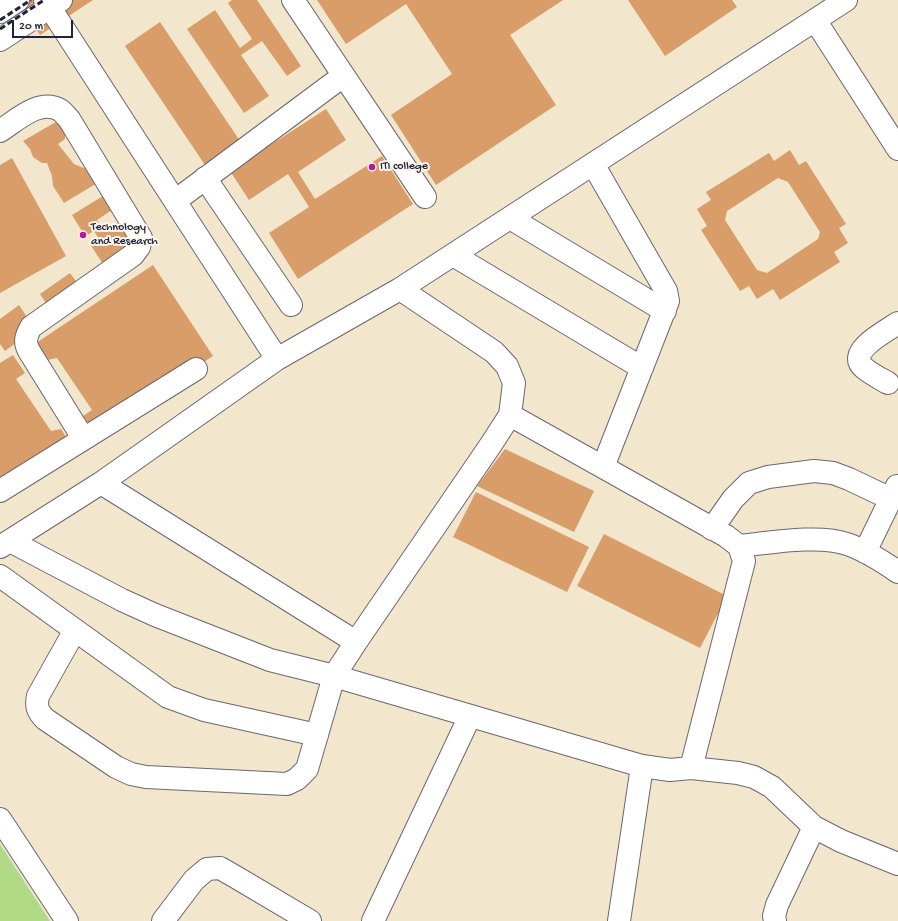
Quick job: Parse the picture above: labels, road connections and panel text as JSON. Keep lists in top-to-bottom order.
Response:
{
  "places": ["ITI college", "Technology and Research"],
  "scale_bar": "20 m"
}
